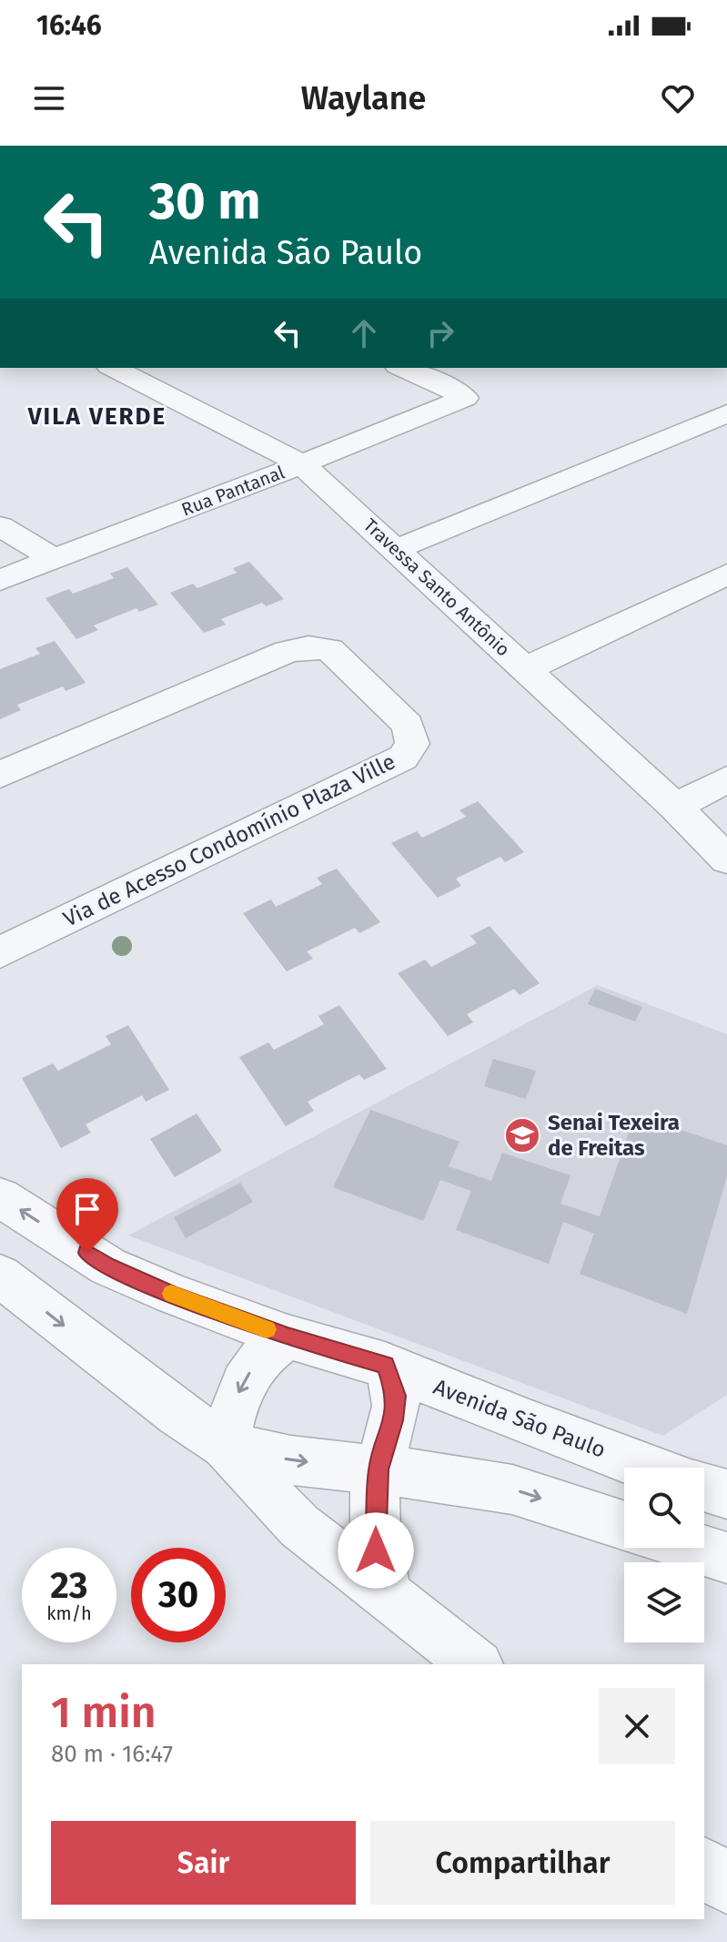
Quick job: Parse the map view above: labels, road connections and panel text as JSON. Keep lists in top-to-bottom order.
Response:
{
  "streets": {
    "street": [
      "Rua Pantanal",
      "Travessa Santo Antônio",
      "Via de Acesso Condomínio Plaza Ville",
      "Avenida São Paulo"
    ]
  },
  "crossings": [
    ["Rua Pantanal", "Travessa Santo Antônio"]
  ],
  "districts": ["VILA VERDE"],
  "places": {
    "school or university": ["Senai Texeira de Freitas"]
  },
  "page": {
    "status": "16:46",
    "header": "Waylane",
    "turn": ["30 m", "Avenida São Paulo"],
    "speed": "23 km/h",
    "limit": "30",
    "heading": ["1 min", "80 m · 16:47"],
    "buttons": ["Sair", "Compartilhar"]
  }
}
